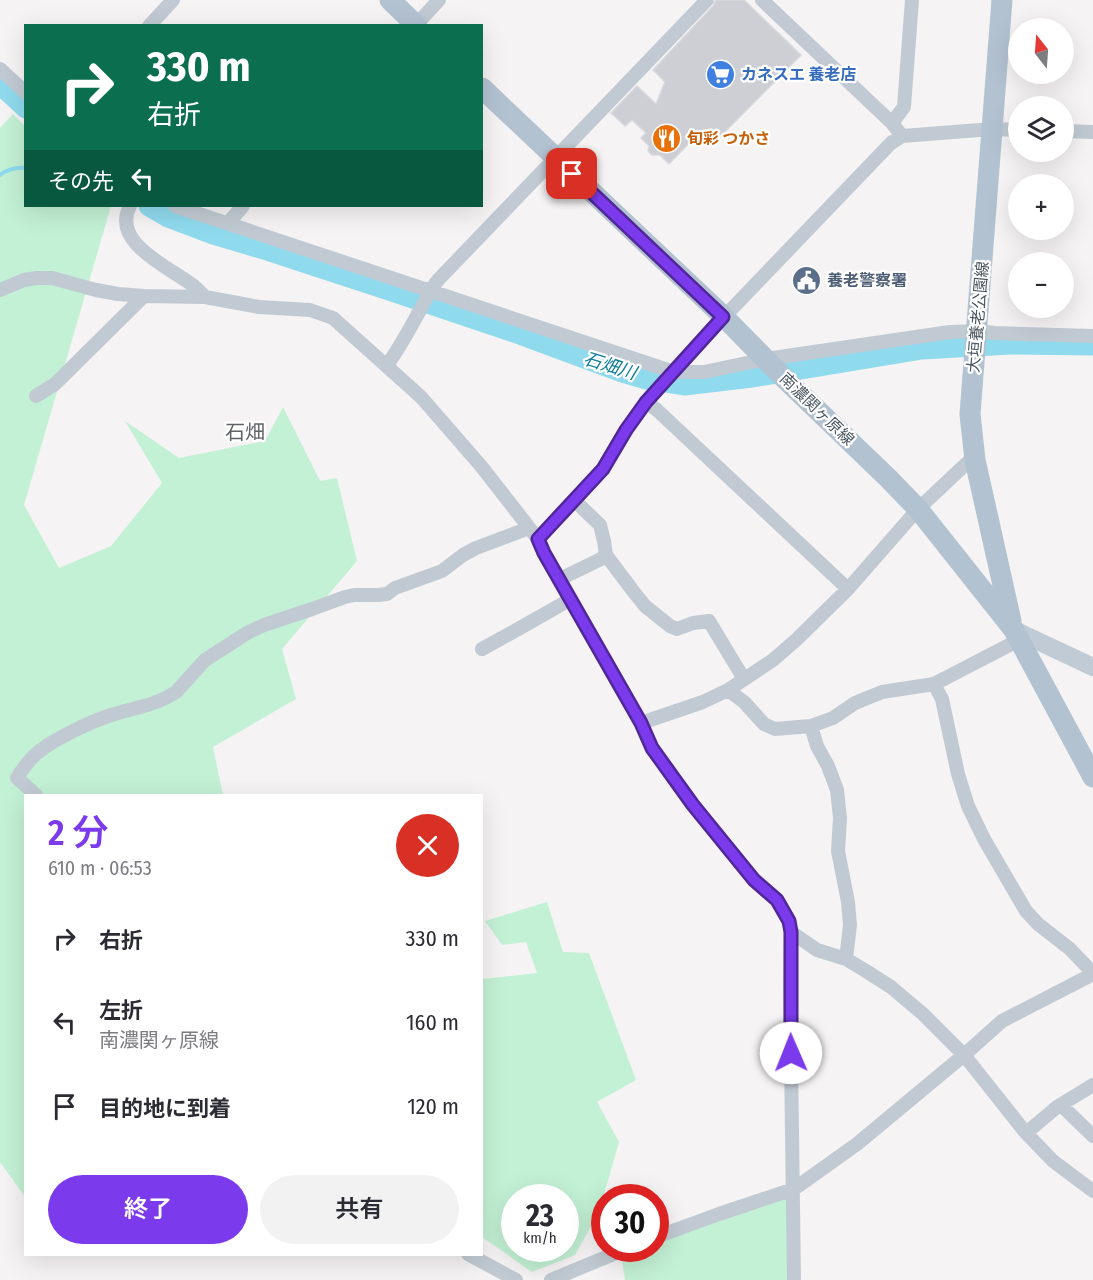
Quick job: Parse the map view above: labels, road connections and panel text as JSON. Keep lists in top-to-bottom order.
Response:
{
  "streets": {
    "main road": ["大垣養老公園線", "南濃関ヶ原線"]
  },
  "crossings": [
    ["大垣養老公園線", "南濃関ヶ原線"]
  ],
  "districts": ["石畑"],
  "water": ["石畑川"],
  "places": {
    "supermarket": ["カネスエ 養老店"],
    "restaurant": ["旬彩 つかさ"],
    "public building": ["養老警察署"]
  },
  "north": "top",
  "page": {
    "map_buttons": ["+", "−"],
    "turn": ["330 m", "右折"],
    "then": "その先",
    "heading": ["2 分", "610 m · 06:53"],
    "list": [
      {
        "name": "右折",
        "value": "330 m"
      },
      {
        "name": "左折",
        "note": "南濃関ヶ原線",
        "value": "160 m"
      },
      {
        "name": "目的地に到着",
        "value": "120 m"
      }
    ],
    "buttons": ["終了", "共有"],
    "speed": "23 km/h",
    "limit": "30"
  }
}
